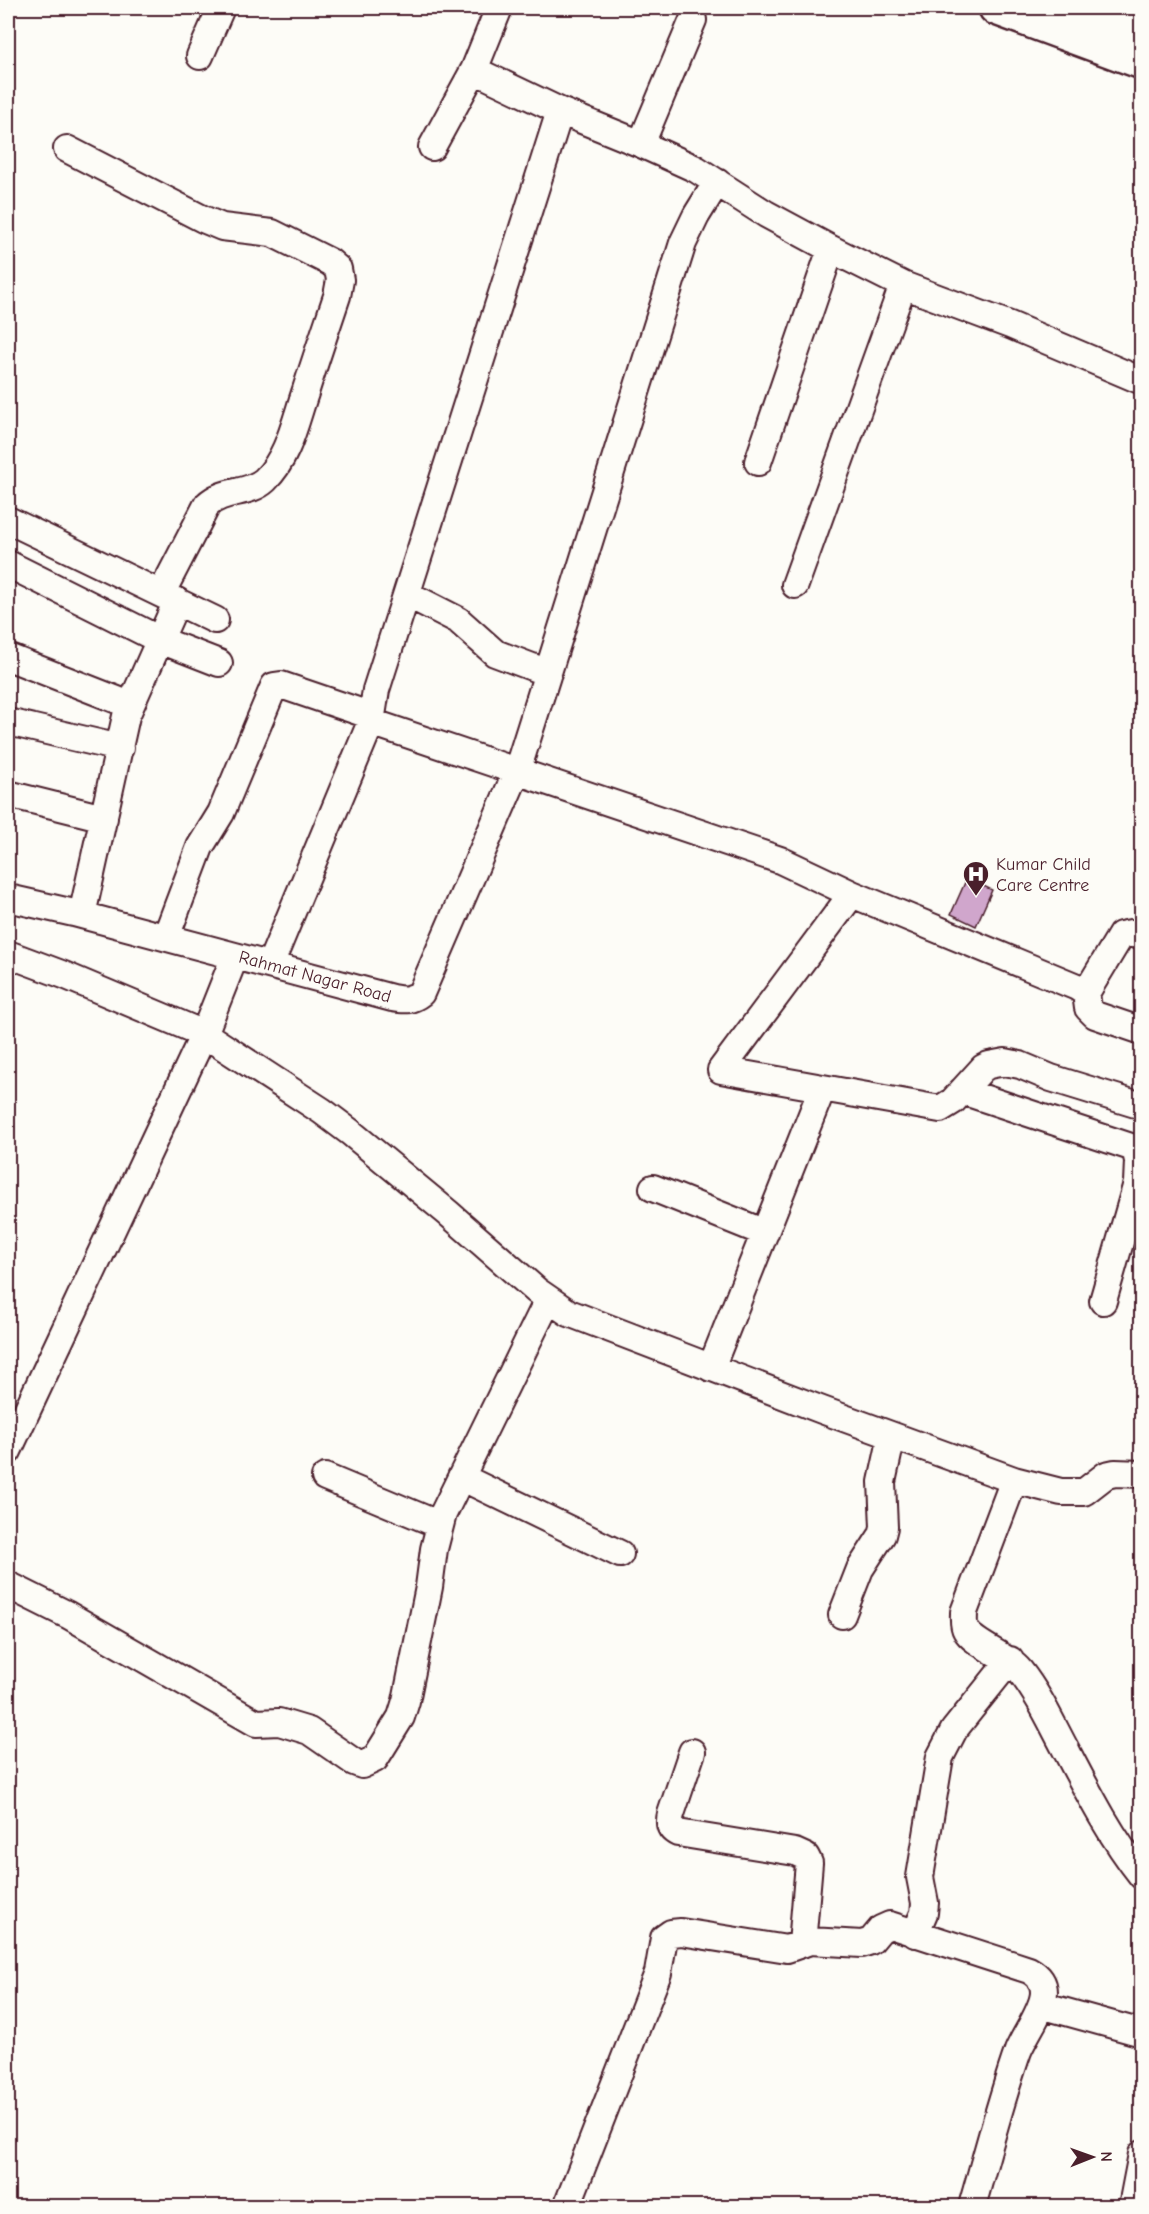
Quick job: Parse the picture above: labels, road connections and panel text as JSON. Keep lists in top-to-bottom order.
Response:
{
  "streets": {
    "street": ["Rahmat Nagar Road"]
  },
  "places": {
    "hospital": ["Kumar Child Care Centre"]
  },
  "north": "right"
}
